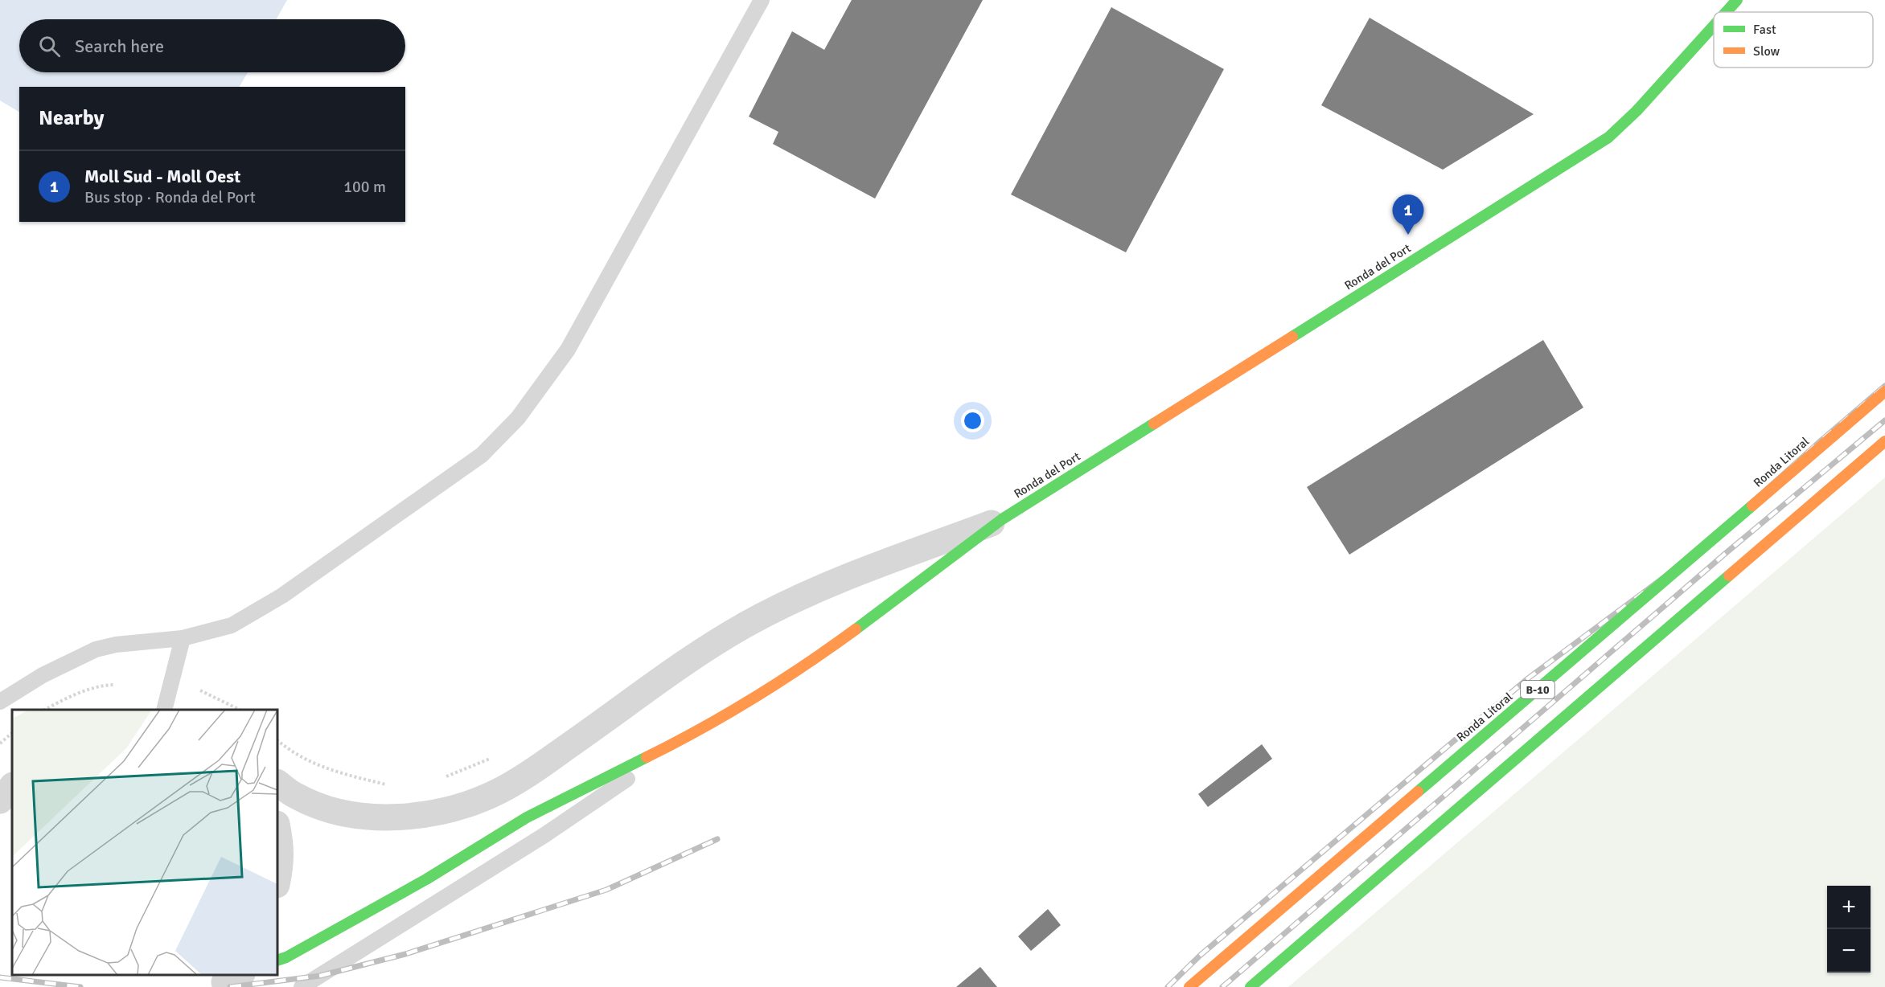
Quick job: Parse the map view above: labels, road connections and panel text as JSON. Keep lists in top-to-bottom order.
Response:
{
  "streets": {
    "main road": ["Ronda del Port", "Ronda Litoral", "B-10"]
  },
  "legend": ["Fast", "Slow"],
  "page": {
    "search": "Search here",
    "heading": "Nearby",
    "list": [
      {
        "mark": "1",
        "name": "Moll Sud - Moll Oest",
        "note": "Bus stop · Ronda del Port",
        "value": "100 m"
      }
    ],
    "pins": "1",
    "map_buttons": ["+", "−"]
  }
}
